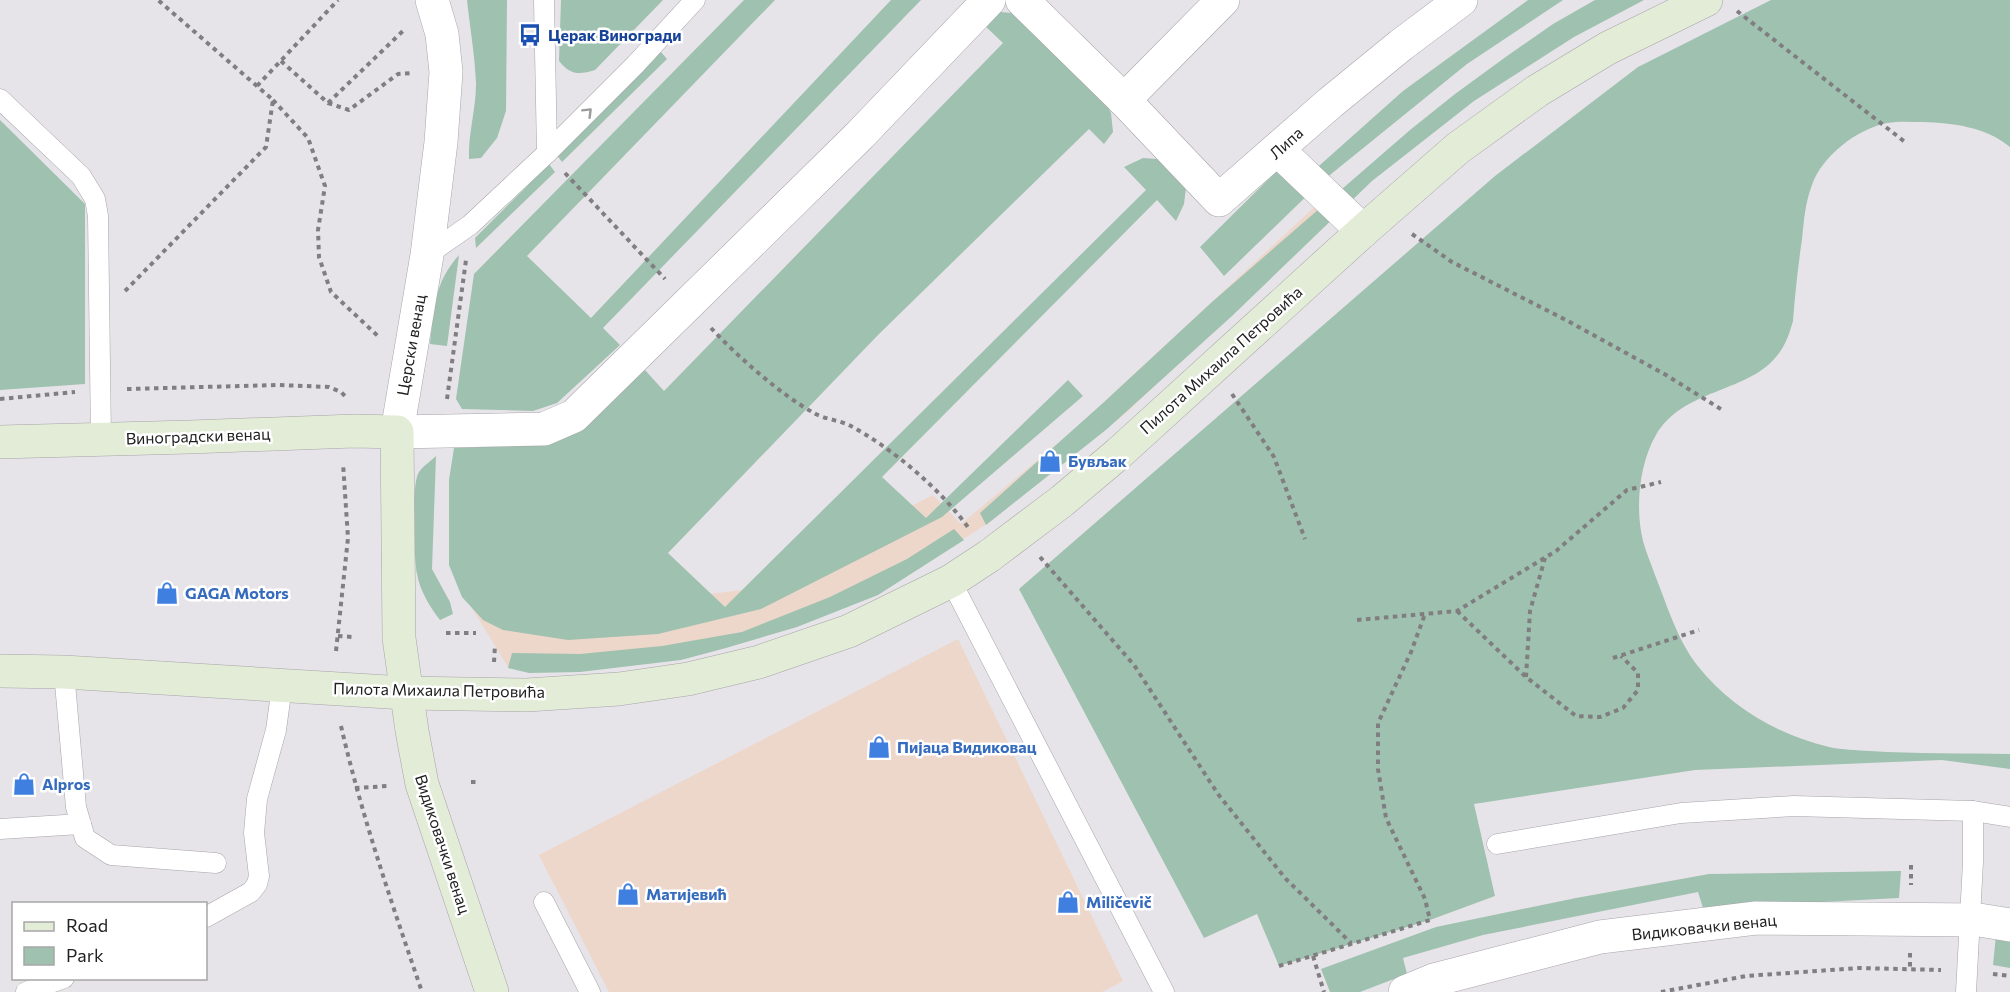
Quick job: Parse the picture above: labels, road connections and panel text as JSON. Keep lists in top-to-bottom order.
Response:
{
  "streets": {
    "main road": [
      "Церски венац",
      "Пилота Михаила Петровића",
      "Виноградски венац",
      "Видиковачки венац"
    ],
    "street": ["Липа"]
  },
  "crossings": [
    ["Церски венац", "Пилота Михаила Петровића"],
    ["Церски венац", "Виноградски венац"],
    ["Церски венац", "Видиковачки венац"],
    ["Пилота Михаила Петровића", "Видиковачки венац"]
  ],
  "places": {
    "bus stop": ["Церак Виногради"],
    "shop": [
      "Бувљак",
      "GAGA Motors",
      "Пијаца Видиковац",
      "Alpros",
      "Матијевић",
      "Miličevič"
    ]
  },
  "legend": ["Road", "Park"]
}
